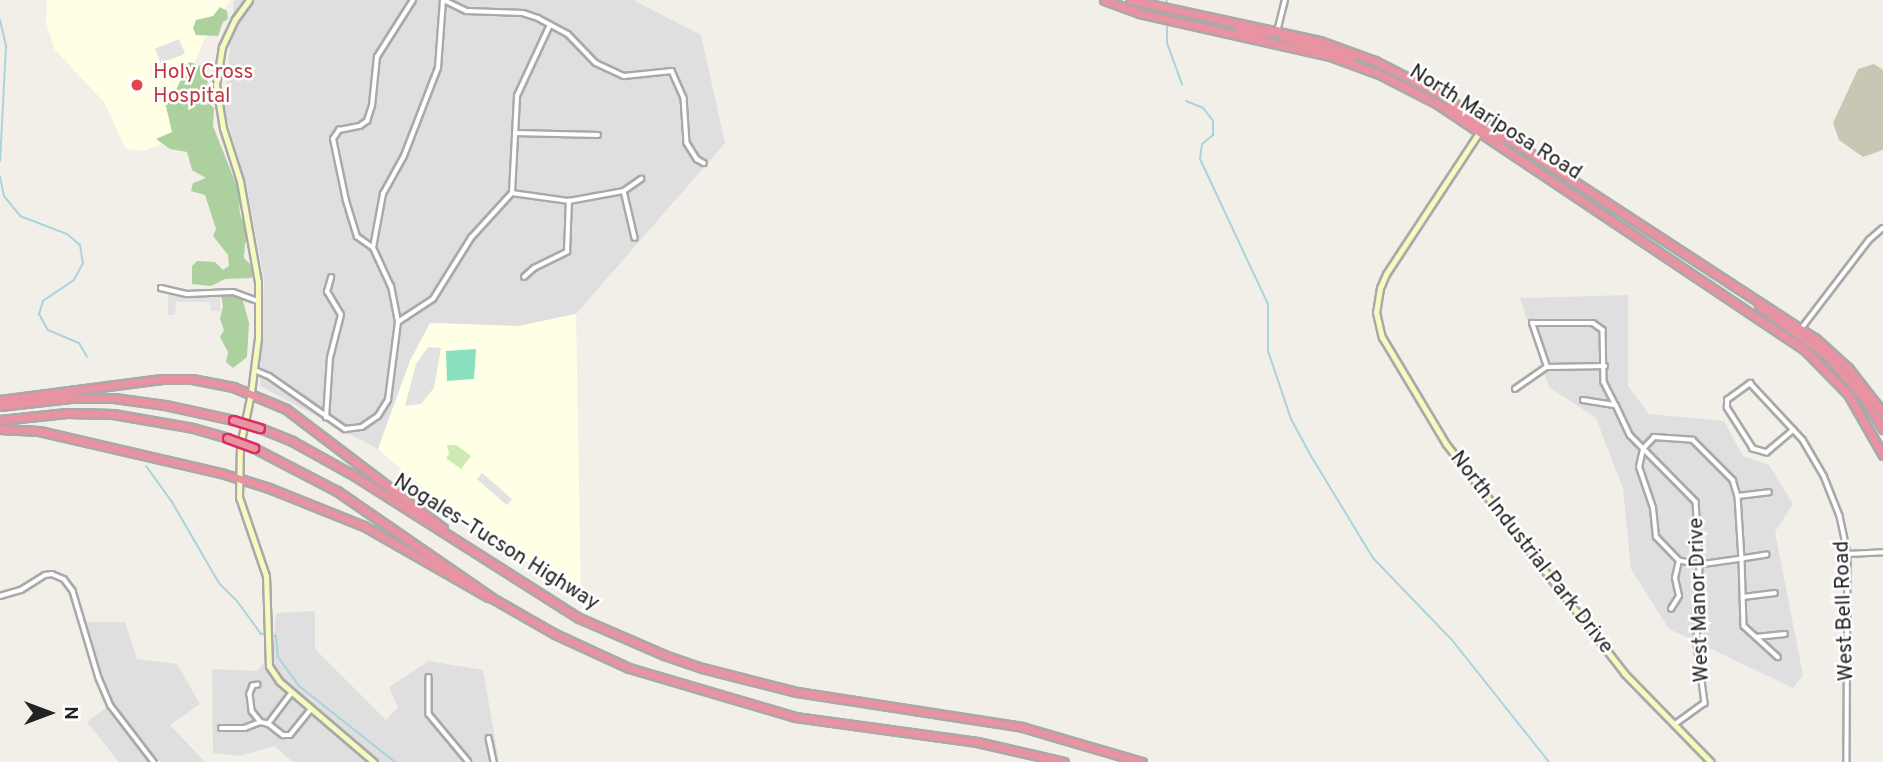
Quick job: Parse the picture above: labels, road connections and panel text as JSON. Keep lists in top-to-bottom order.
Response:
{
  "streets": {
    "highway": ["North Mariposa Road", "Nogales–Tucson Highway"],
    "street": ["North Industrial Park Drive", "West Manor Drive", "West Bell Road"]
  },
  "crossings": [
    ["North Mariposa Road", "North Industrial Park Drive"],
    ["North Industrial Park Drive", "West Manor Drive"]
  ],
  "places": ["Holy Cross Hospital"],
  "north": "right"
}
